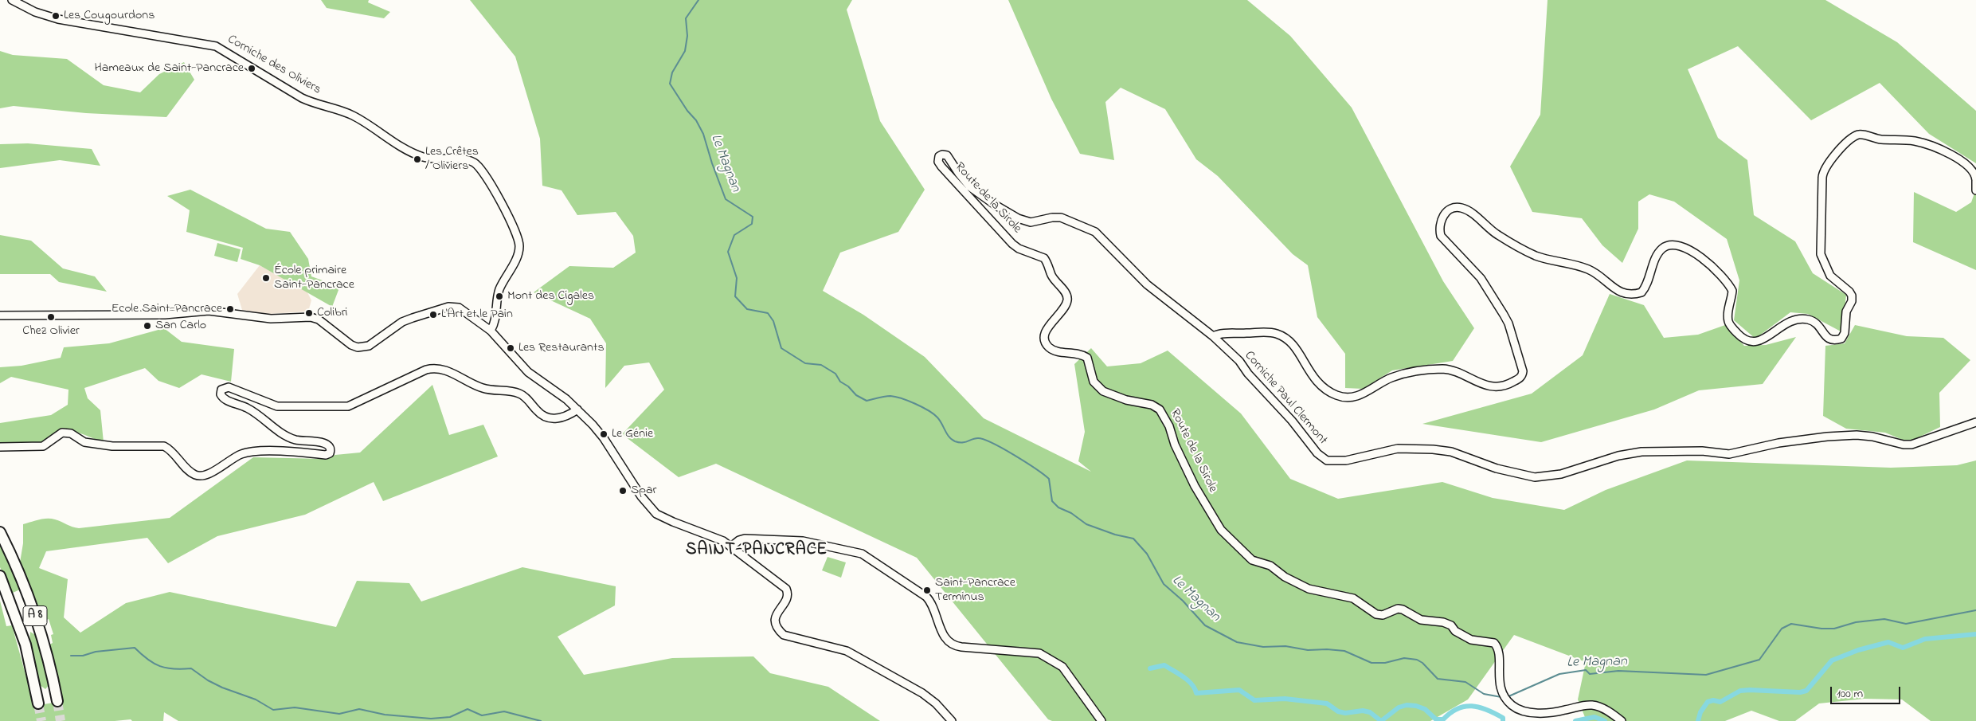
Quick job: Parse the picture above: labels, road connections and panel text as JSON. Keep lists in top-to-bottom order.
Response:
{
  "streets": {
    "highway": ["A 8"],
    "street": ["Corniche des Oliviers", "Route de la Sirole", "Corniche Paul Clermont"]
  },
  "crossings": [
    ["Route de la Sirole", "Corniche Paul Clermont"]
  ],
  "districts": ["SAINT-PANCRACE"],
  "water": ["Le Magnan"],
  "places": [
    "Les Cougourdons",
    "Hameaux de Saint-Pancrace",
    "Les Crêtes / Oliviers",
    "École primaire Saint-Pancrace",
    "Mont des Cigales",
    "Ecole Saint-Pancrace",
    "Colibri",
    "L'Art et le Pain",
    "Chez Olivier",
    "San Carlo",
    "Les Restaurants",
    "Le Génie",
    "Spar",
    "Saint-Pancrace Terminus"
  ],
  "scale_bar": "100 m"
}
